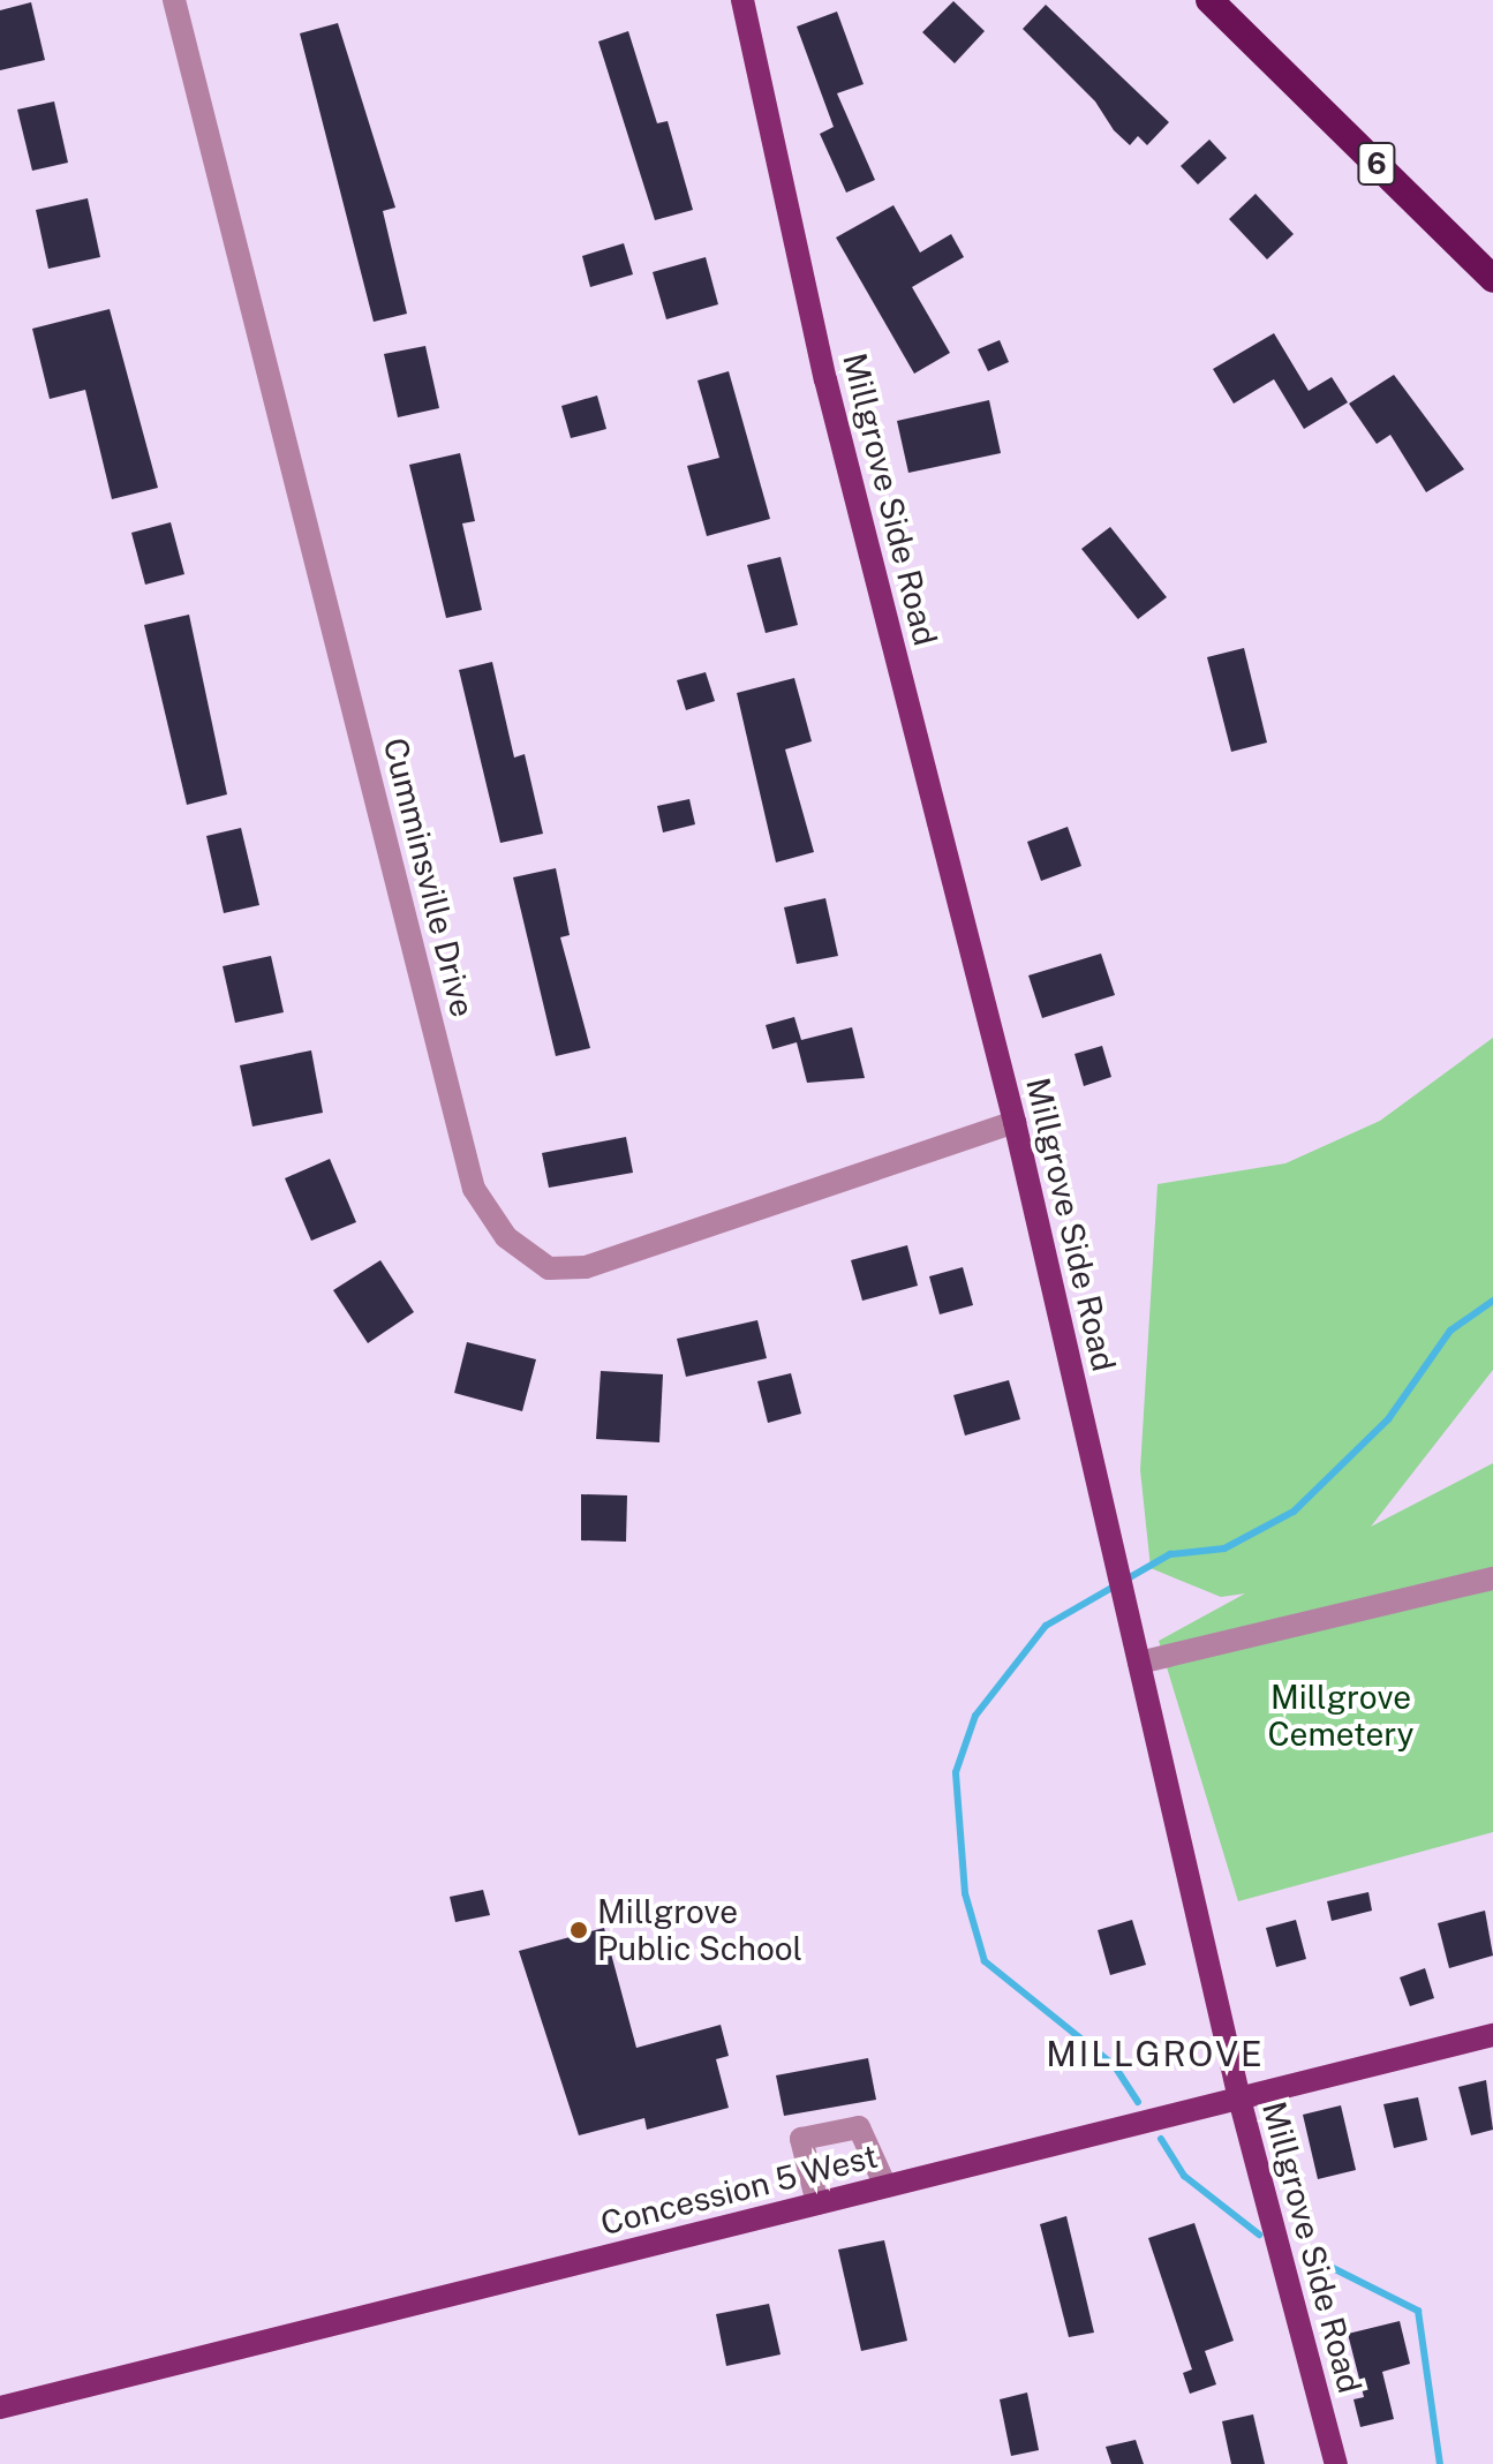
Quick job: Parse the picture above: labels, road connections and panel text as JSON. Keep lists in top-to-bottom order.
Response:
{
  "streets": {
    "highway": ["6"],
    "main road": ["Millgrove Side Road", "Concession 5 West"],
    "street": ["Cumminsville Drive"]
  },
  "crossings": [
    ["Millgrove Side Road", "Cumminsville Drive"],
    ["Millgrove Side Road", "Concession 5 West"]
  ],
  "districts": ["MILLGROVE"],
  "parks": ["Millgrove Cemetery"],
  "places": ["Millgrove Public School"]
}
